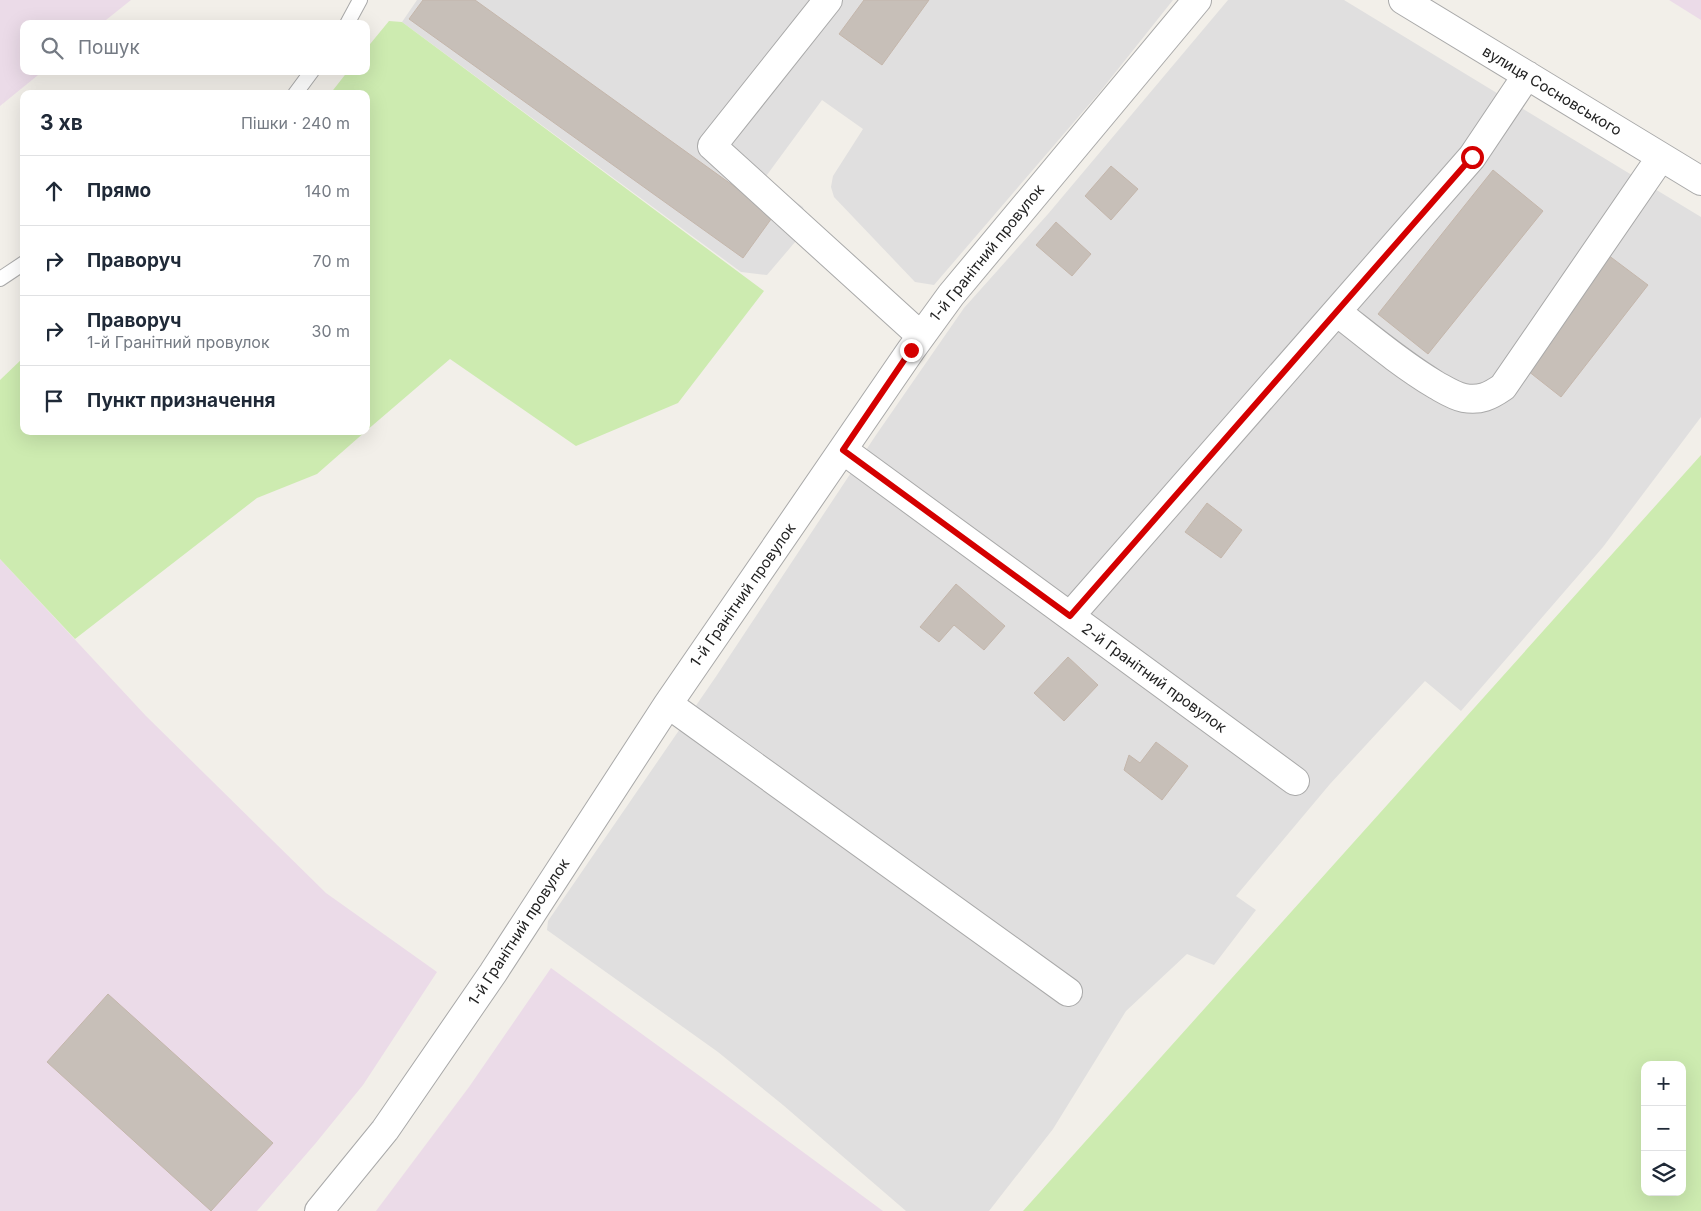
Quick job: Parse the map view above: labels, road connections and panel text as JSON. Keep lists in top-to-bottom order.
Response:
{
  "streets": {
    "street": ["вулиця Сосновського", "1-й Гранітний провулок", "2-й Гранітний провулок"]
  },
  "crossings": [
    ["1-й Гранітний провулок", "2-й Гранітний провулок"]
  ],
  "page": {
    "search": "Пошук",
    "heading": ["3 хв", "Пішки · 240 m"],
    "list": [
      ["Прямо", "140 m"],
      ["Праворуч", "70 m"],
      ["Праворуч", "1-й Гранітний провулок", "30 m"],
      "Пункт призначення"
    ],
    "map_buttons": ["+", "−"]
  }
}
